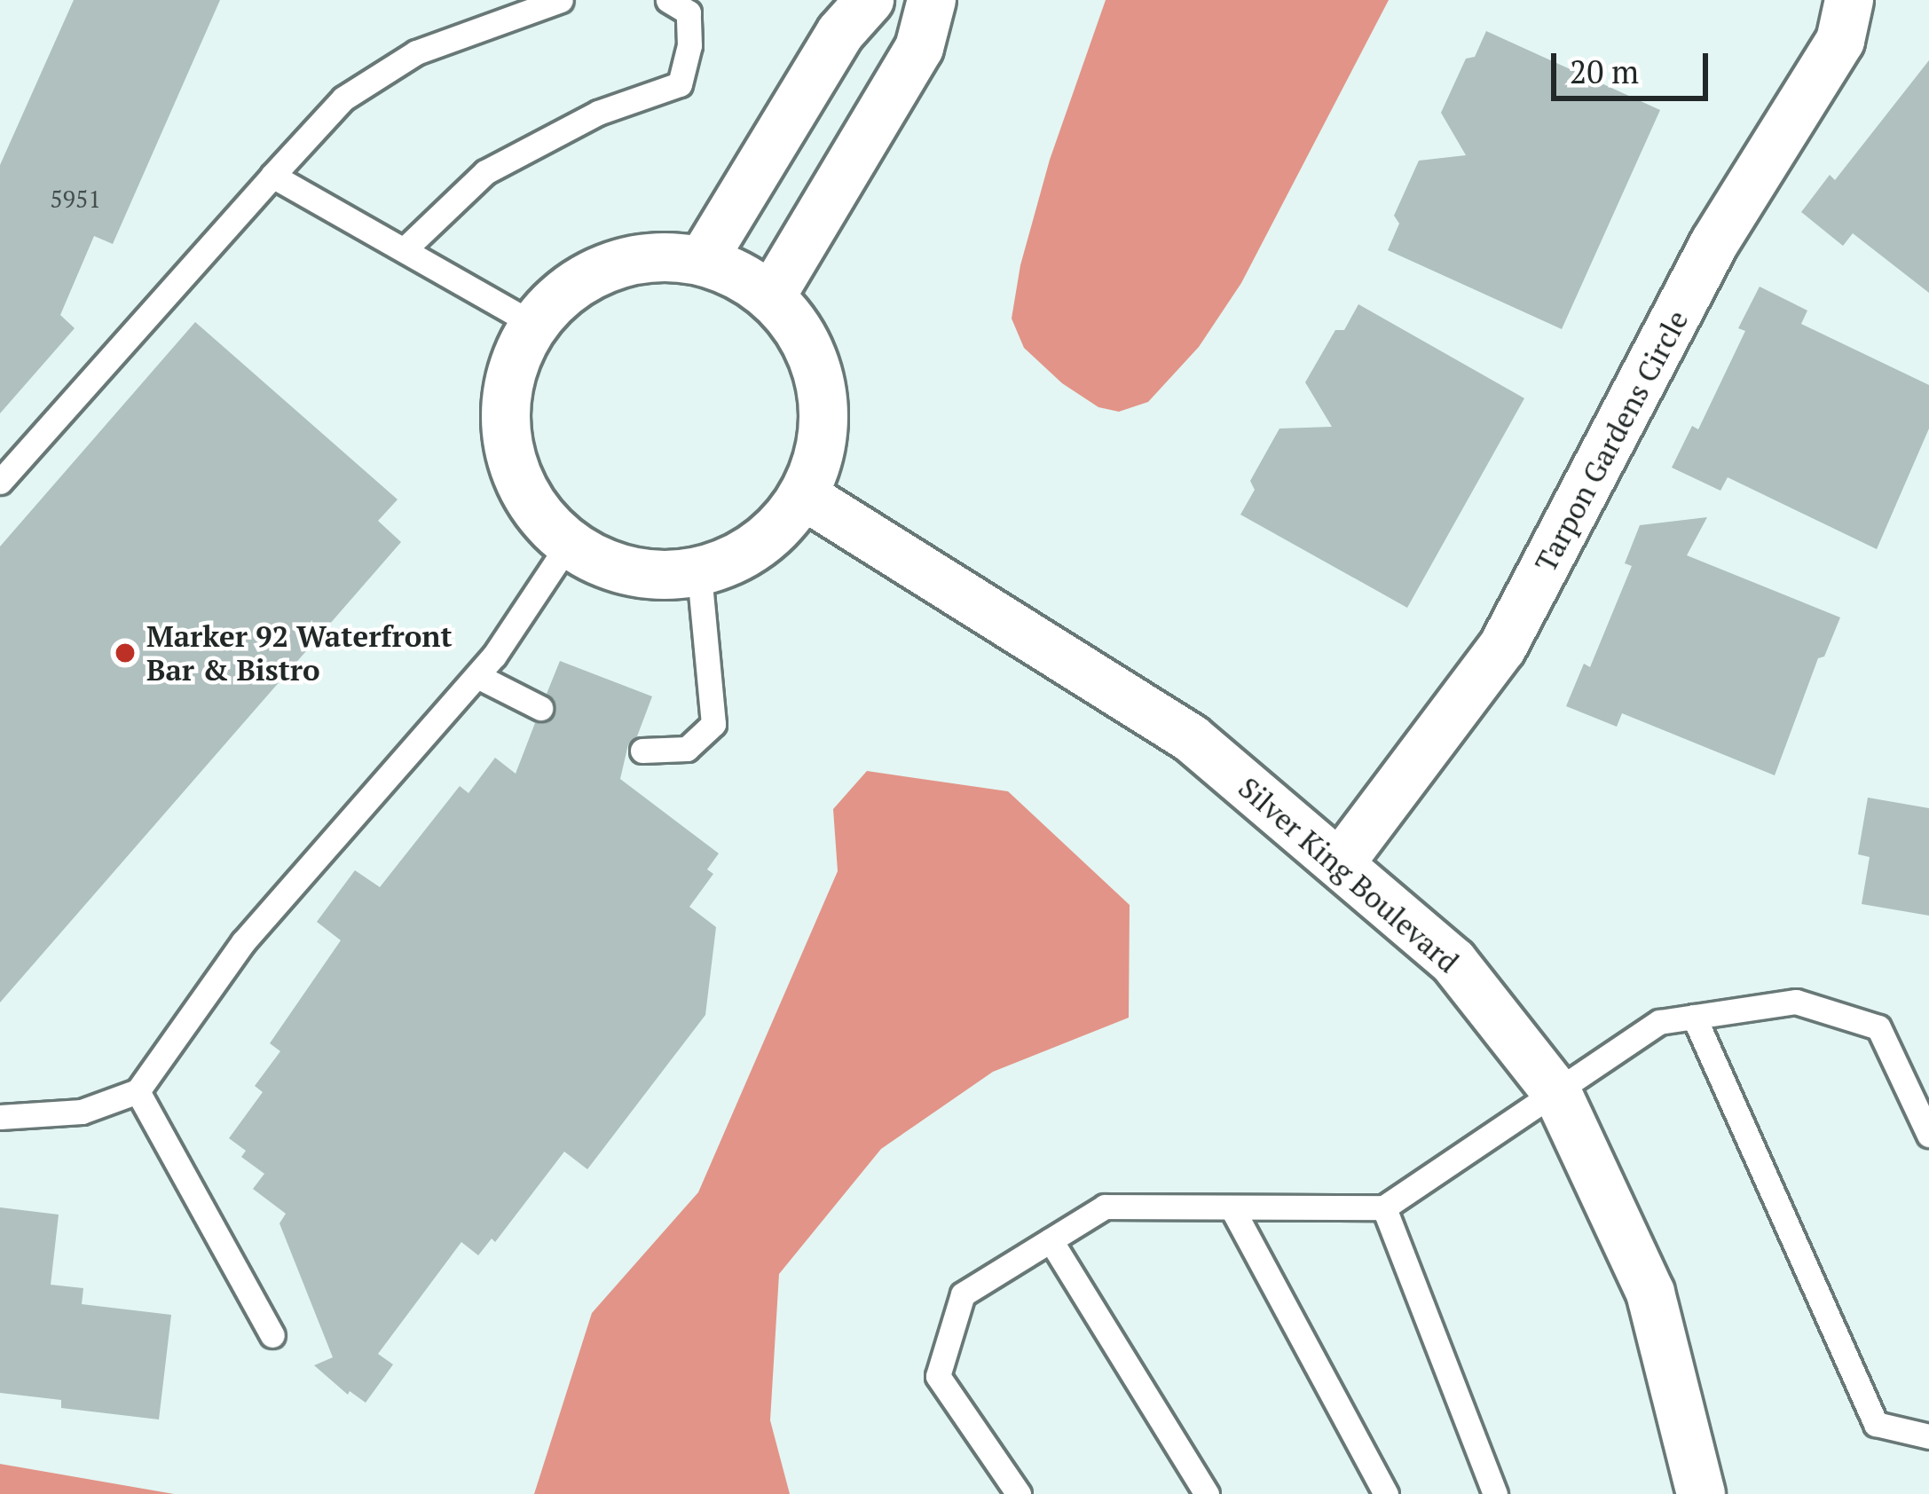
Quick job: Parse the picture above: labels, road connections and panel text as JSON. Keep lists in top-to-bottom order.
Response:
{
  "streets": {
    "street": ["Tarpon Gardens Circle", "Silver King Boulevard"]
  },
  "crossings": [
    ["Tarpon Gardens Circle", "Silver King Boulevard"]
  ],
  "places": ["Marker 92 Waterfront Bar & Bistro"],
  "house_numbers": ["5951"],
  "scale_bar": "20 m"
}
